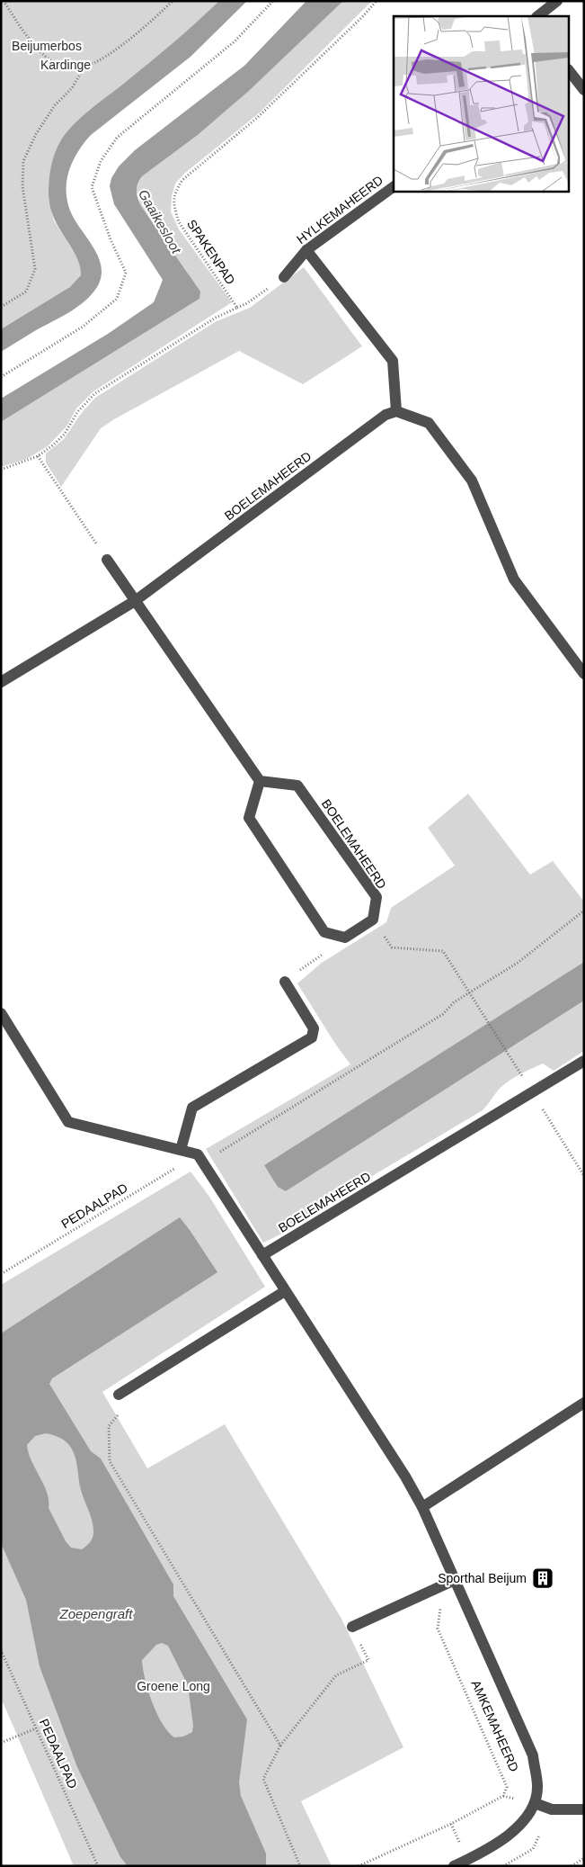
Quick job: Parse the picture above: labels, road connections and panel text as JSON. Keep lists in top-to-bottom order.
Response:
{
  "streets": {
    "street": ["HYLKEMAHEERD", "BOELEMAHEERD", "AMKEMAHEERD"],
    "path": ["SPAKENPAD", "PEDAALPAD"]
  },
  "water": ["Gaaikesloot", "Zoepengraft"],
  "parks": ["Beijumerbos", "Kardinge", "Groene Long"],
  "places": {
    "building": ["Sporthal Beijum"]
  }
}
